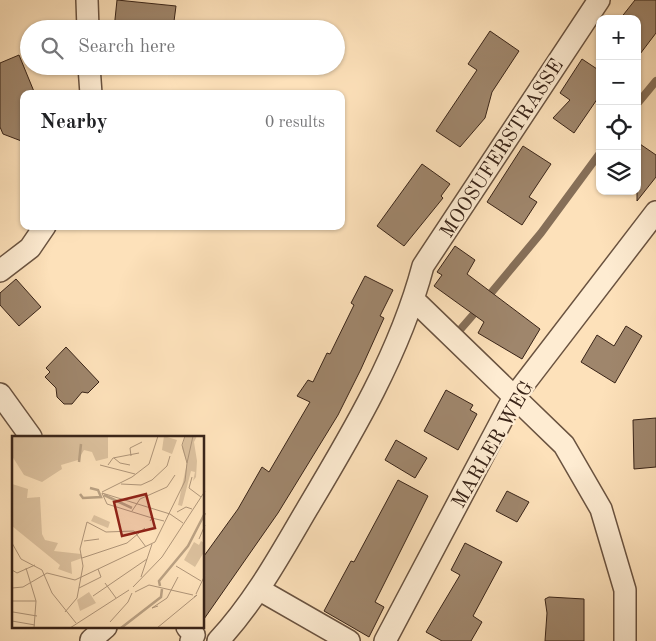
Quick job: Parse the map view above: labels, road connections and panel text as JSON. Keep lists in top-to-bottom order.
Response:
{
  "streets": {
    "street": ["MOOSUFERSTRASSE", "MARLER WEG"]
  },
  "page": {
    "map_buttons": ["+", "−"],
    "search": "Search here",
    "heading": ["Nearby", "0 results"]
  }
}
